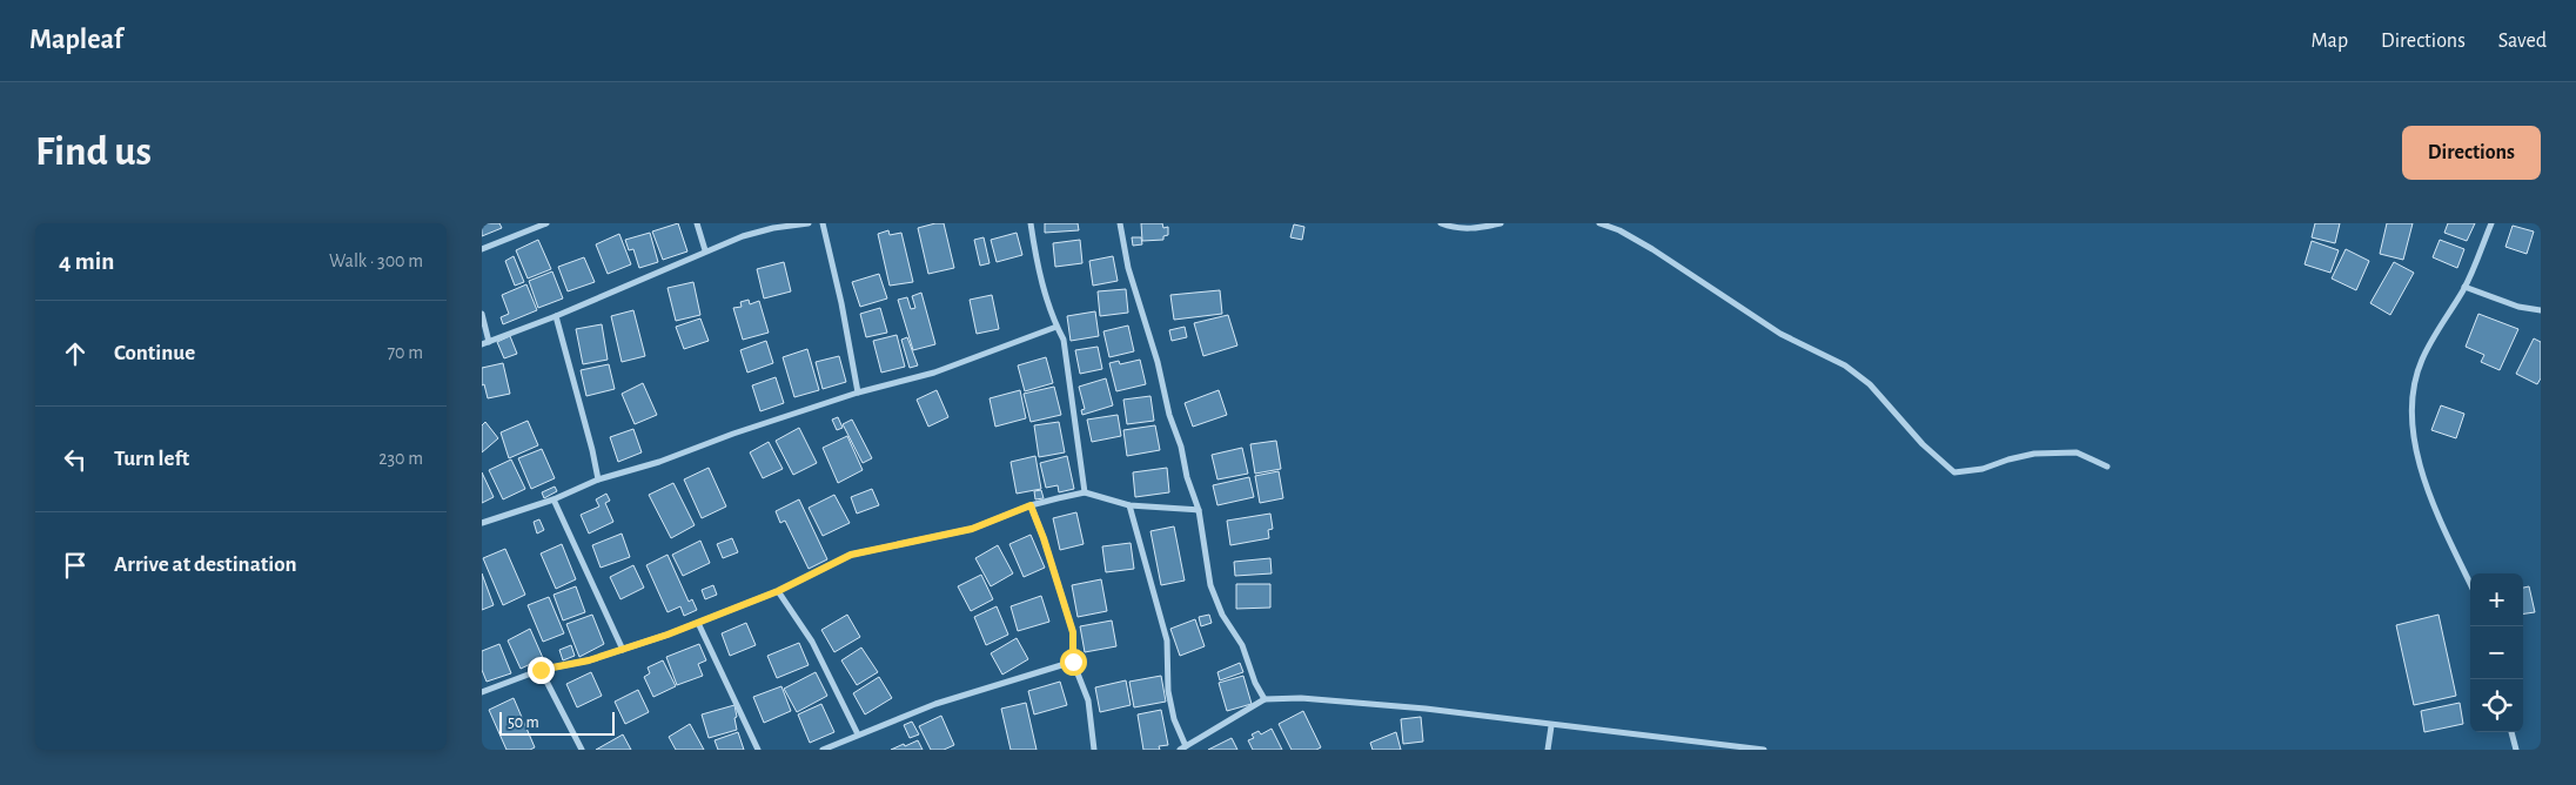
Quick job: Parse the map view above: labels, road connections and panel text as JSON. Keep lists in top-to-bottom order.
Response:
{
  "scale_bar": "50 m",
  "page": {
    "header": "Mapleaf",
    "nav": ["Map", "Directions", "Saved"],
    "buttons": "Directions",
    "title": "Find us",
    "heading": ["4 min", "Walk · 300 m"],
    "list": [
      ["Continue", "70 m"],
      ["Turn left", "230 m"],
      "Arrive at destination"
    ],
    "map_buttons": ["+", "−"],
    "scale": "50 m"
  }
}
